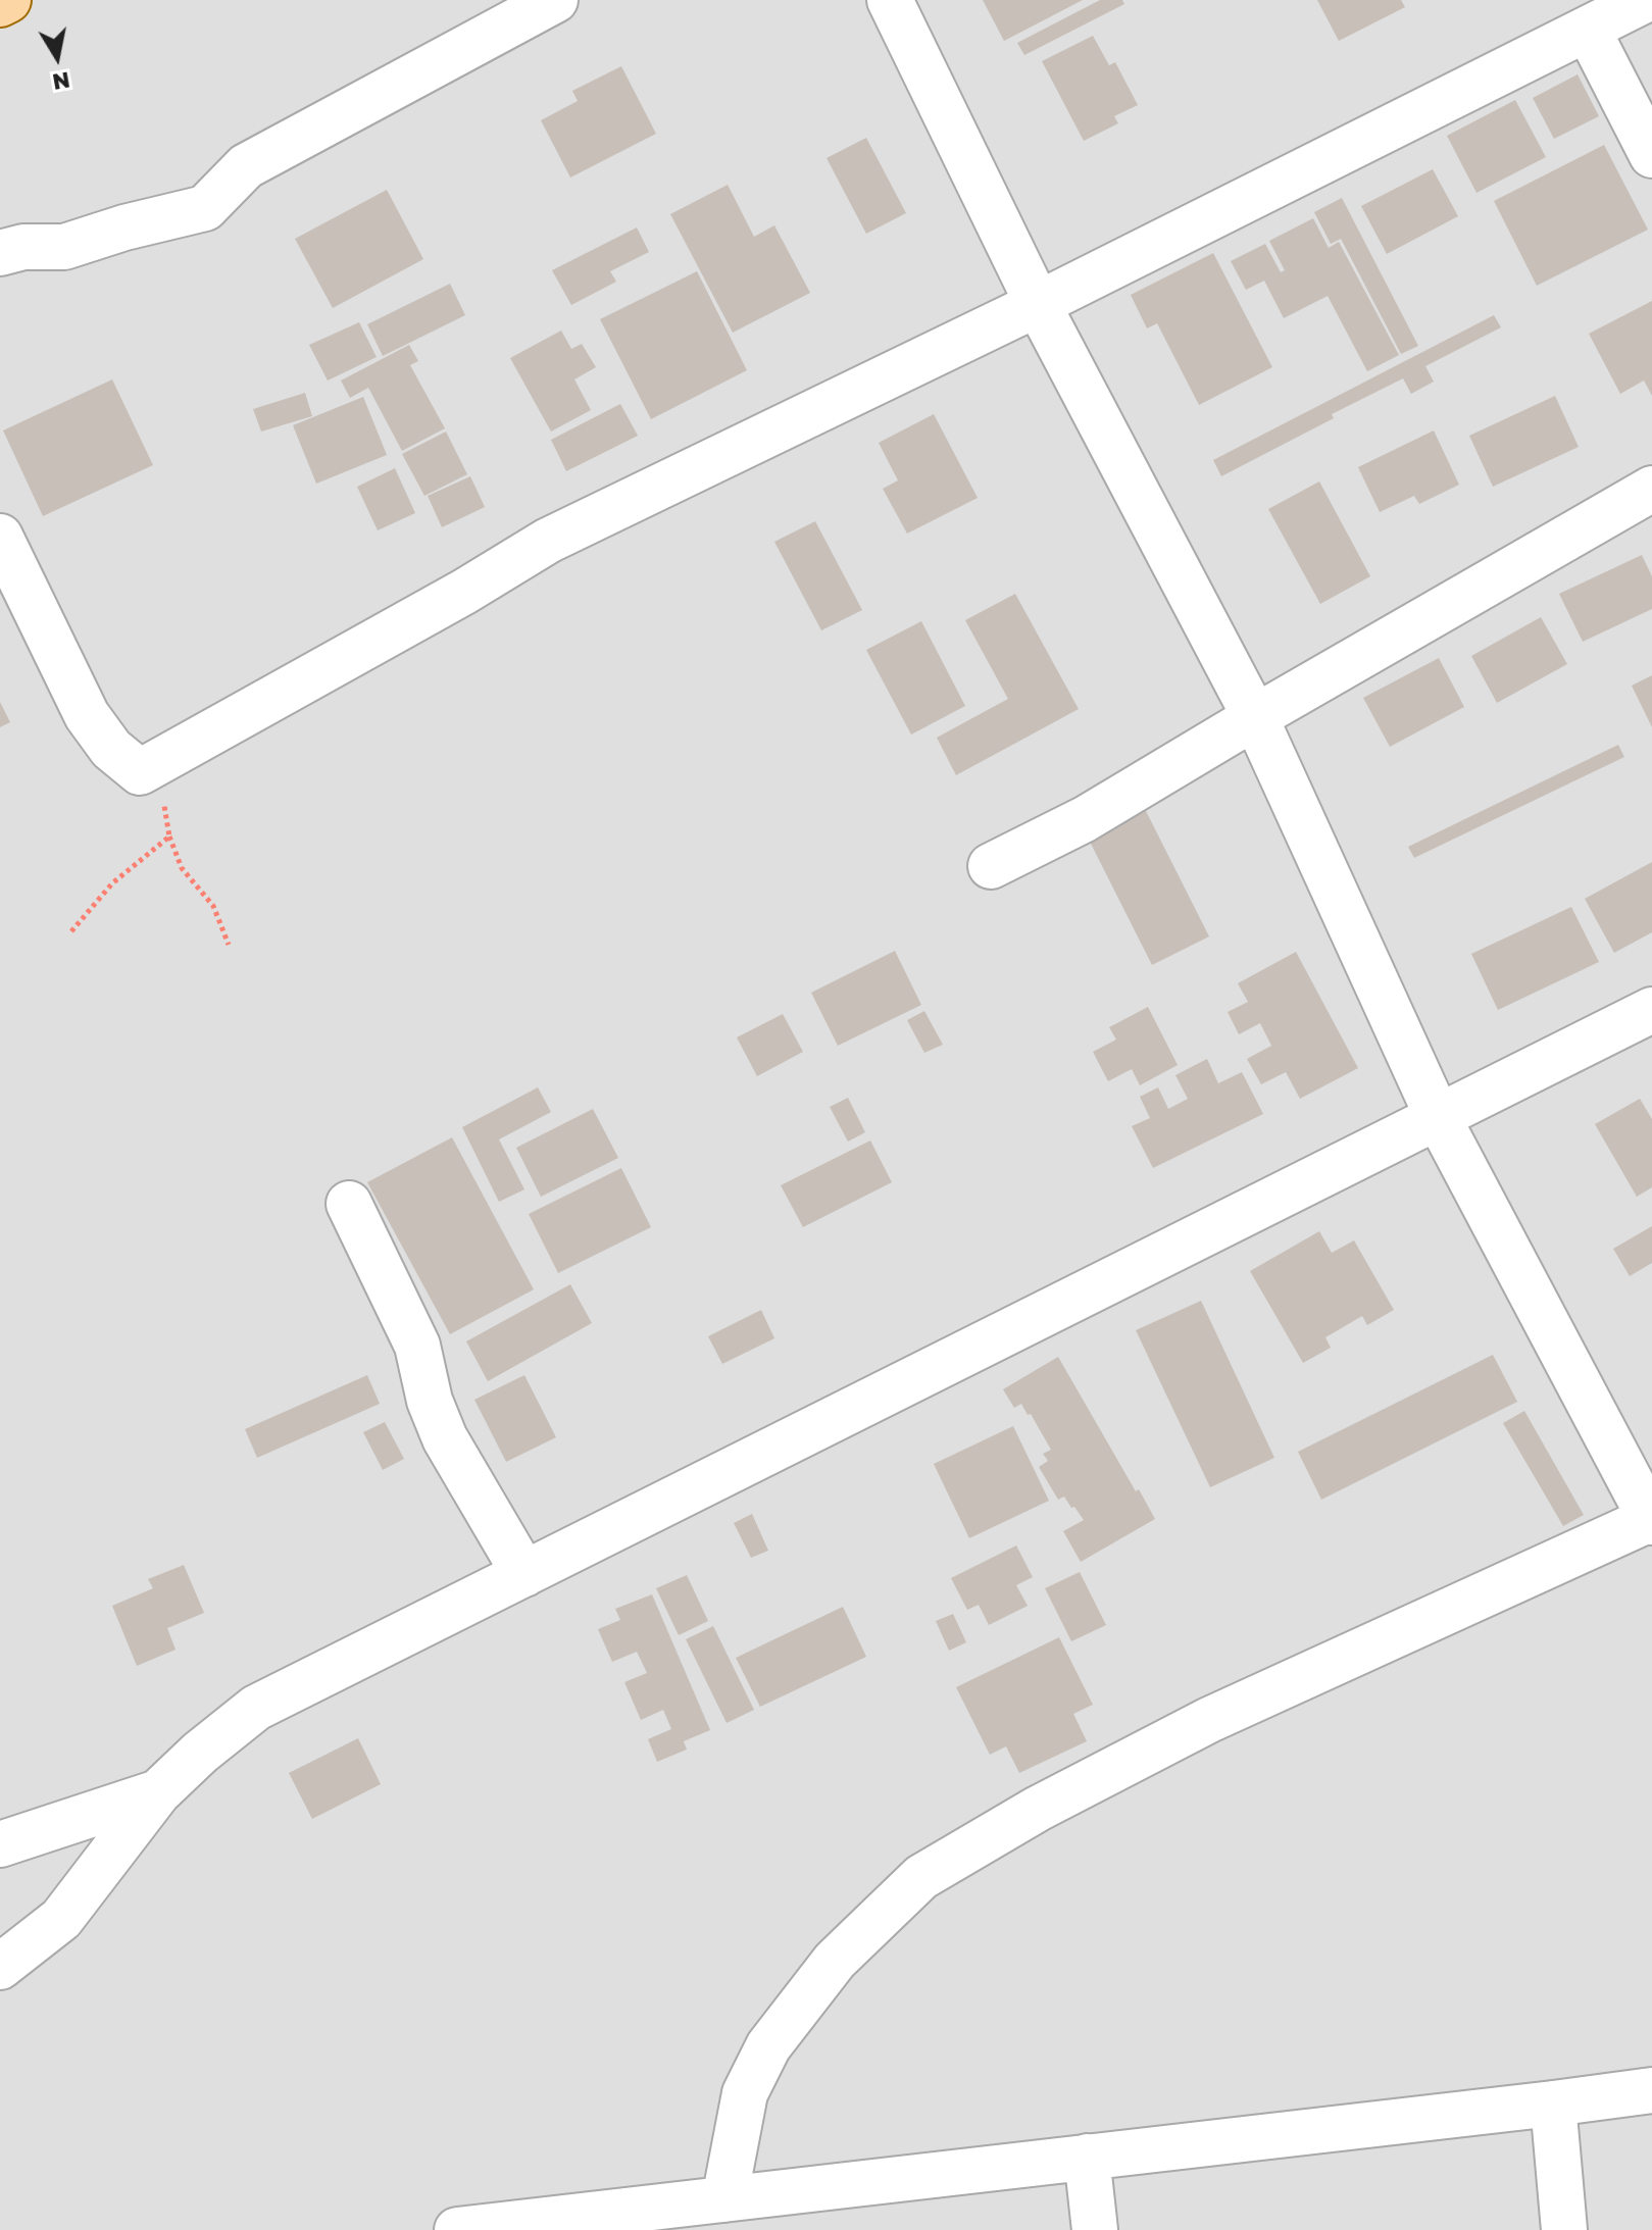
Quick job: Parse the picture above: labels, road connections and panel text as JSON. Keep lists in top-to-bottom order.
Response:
{
  "north": "bottom"
}
